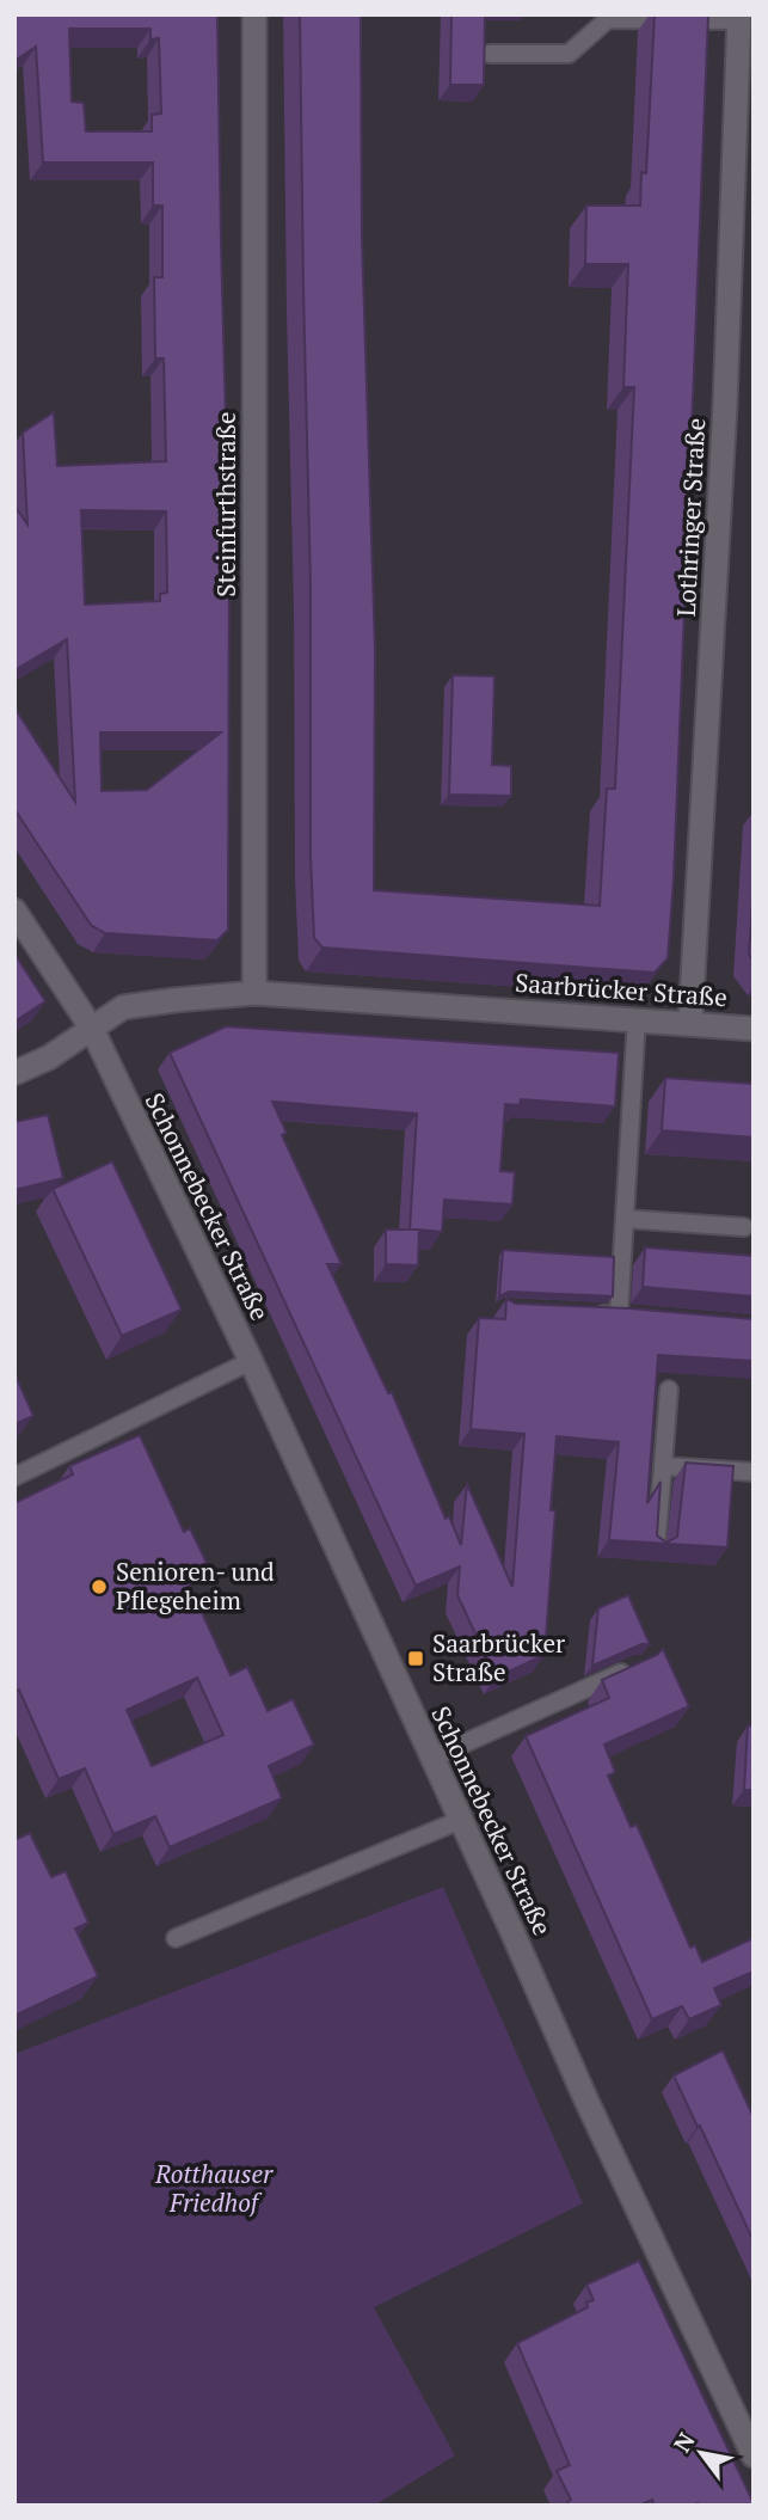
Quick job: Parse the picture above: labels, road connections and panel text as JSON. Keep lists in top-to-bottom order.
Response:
{
  "streets": {
    "street": [
      "Steinfurthstraße",
      "Lothringer Straße",
      "Saarbrücker Straße",
      "Schonnebecker Straße"
    ]
  },
  "crossings": [
    ["Steinfurthstraße", "Saarbrücker Straße"],
    ["Lothringer Straße", "Saarbrücker Straße"],
    ["Saarbrücker Straße", "Schonnebecker Straße"]
  ],
  "parks": ["Rotthauser Friedhof"],
  "places": {
    "other": ["Senioren- und Pflegeheim"],
    "transit": ["Saarbrücker Straße"]
  },
  "north": "top left"
}
